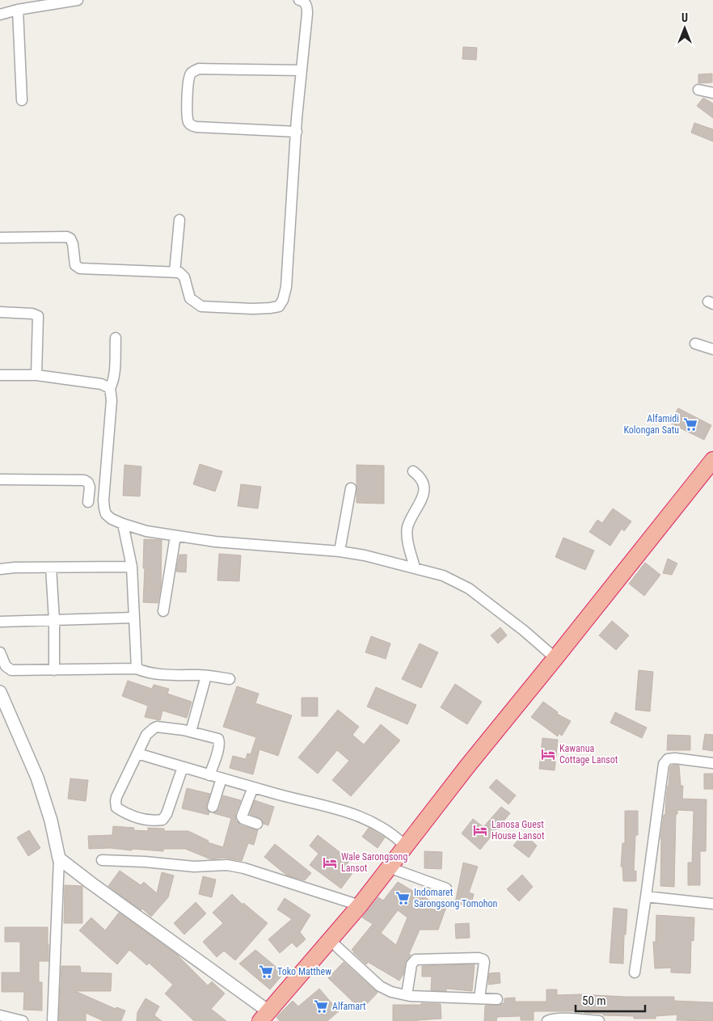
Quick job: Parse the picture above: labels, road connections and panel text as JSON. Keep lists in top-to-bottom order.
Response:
{
  "places": {
    "supermarket": [
      "Alfamidi Kolongan Satu",
      "Indomaret Sarongsong Tomohon",
      "Toko Matthew",
      "Alfamart"
    ],
    "hotel": ["Kawanua Cottage Lansot", "Lanosa Guest House Lansot", "Wale Sarongsong Lansot"]
  },
  "scale_bar": "50 m",
  "north": "top"
}
